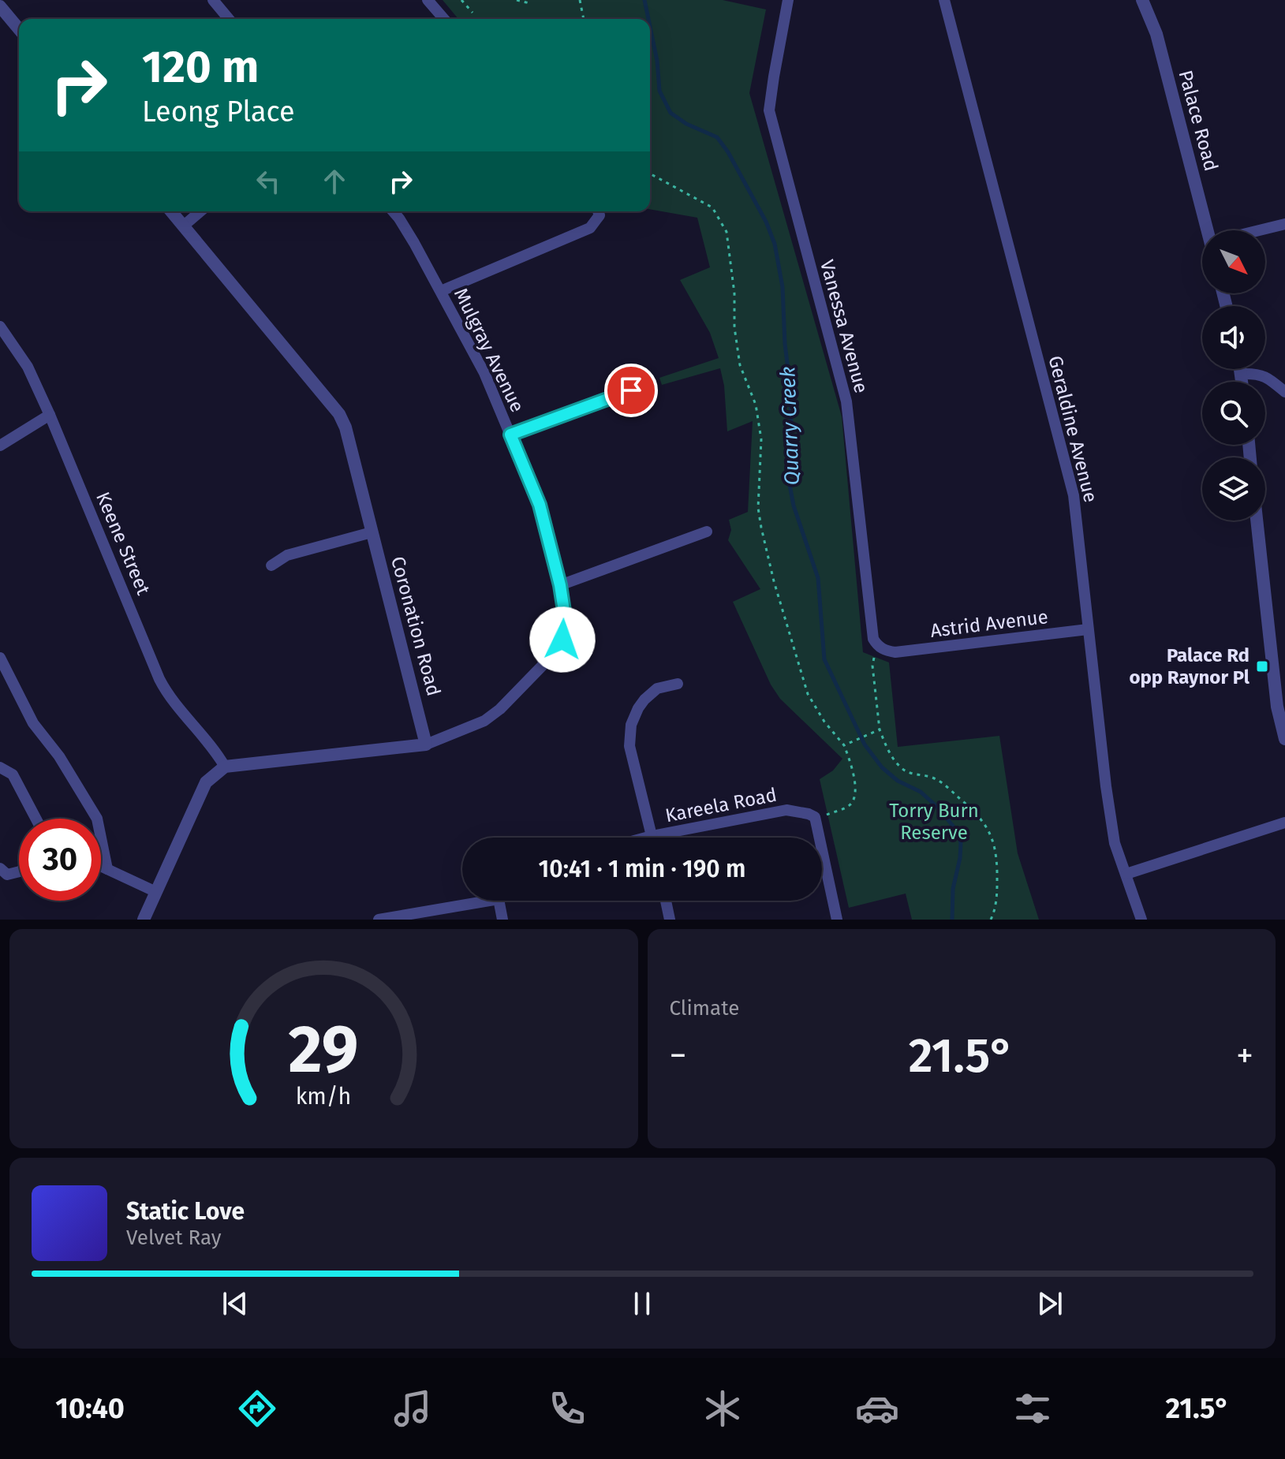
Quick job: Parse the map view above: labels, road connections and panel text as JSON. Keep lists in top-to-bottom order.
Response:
{
  "streets": {
    "street": [
      "Palace Road",
      "Vanessa Avenue",
      "Mulgray Avenue",
      "Geraldine Avenue",
      "Keene Street",
      "Astrid Avenue",
      "Coronation Road",
      "Kareela Road"
    ]
  },
  "crossings": [
    ["Vanessa Avenue", "Astrid Avenue"],
    ["Mulgray Avenue", "Coronation Road"],
    ["Geraldine Avenue", "Astrid Avenue"]
  ],
  "water": ["Quarry Creek"],
  "parks": ["Torry Burn Reserve"],
  "places": {
    "transit": ["Palace Rd opp Raynor Pl"]
  },
  "north": "bottom right",
  "page": {
    "turn": ["120 m", "Leong Place"],
    "limit": "30",
    "trip": "10:41 · 1 min · 190 m",
    "tile": "Climate",
    "heat": ["−", "21.5°", "+"],
    "song": ["Static Love", "Velvet Ray"],
    "tabs": ["10:40", "21.5°"],
    "gauge": ["29", "km/h"]
  }
}
